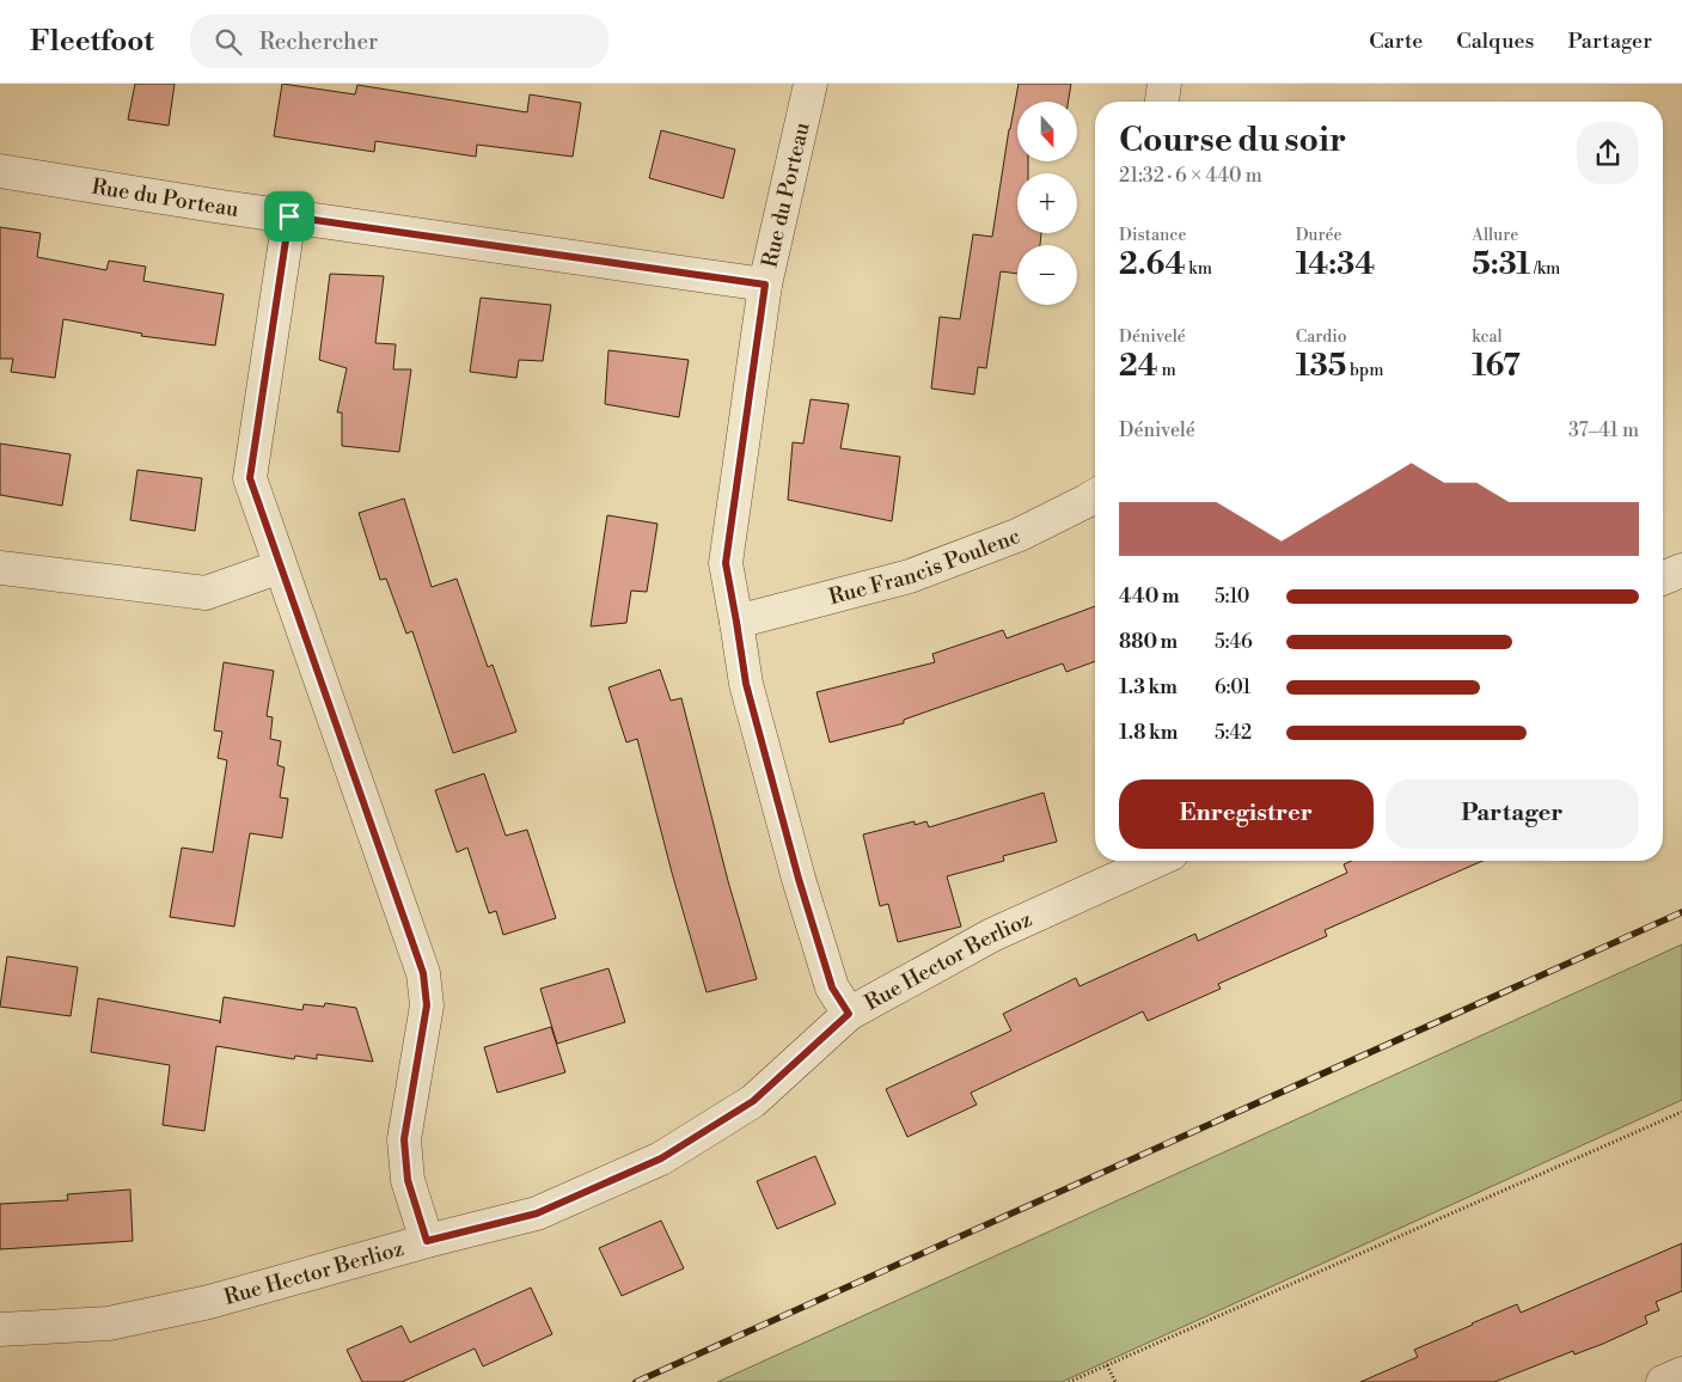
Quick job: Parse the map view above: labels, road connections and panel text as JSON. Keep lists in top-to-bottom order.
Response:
{
  "streets": {
    "street": ["Rue du Porteau", "Rue Francis Poulenc", "Rue Hector Berlioz"]
  },
  "north": "bottom",
  "page": {
    "header": "Fleetfoot",
    "search": "Rechercher",
    "nav": ["Carte", "Calques", "Partager"],
    "map_buttons": ["+", "−"],
    "heading": ["Course du soir", "21:32 · 6 × 440 m"],
    "stats": [
      ["Distance", "2.64 km"],
      ["Durée", "14:34"],
      ["Allure", "5:31 /km"],
      ["Dénivelé", "24 m"],
      ["Cardio", "135 bpm"],
      ["kcal", "167"]
    ],
    "chart": ["Dénivelé", "37–41 m"],
    "list": [
      {
        "name": "440 m",
        "note": "5:10"
      },
      {
        "name": "880 m",
        "note": "5:46"
      },
      {
        "name": "1.3 km",
        "note": "6:01"
      },
      {
        "name": "1.8 km",
        "note": "5:42"
      }
    ],
    "buttons": ["Enregistrer", "Partager"]
  }
}
